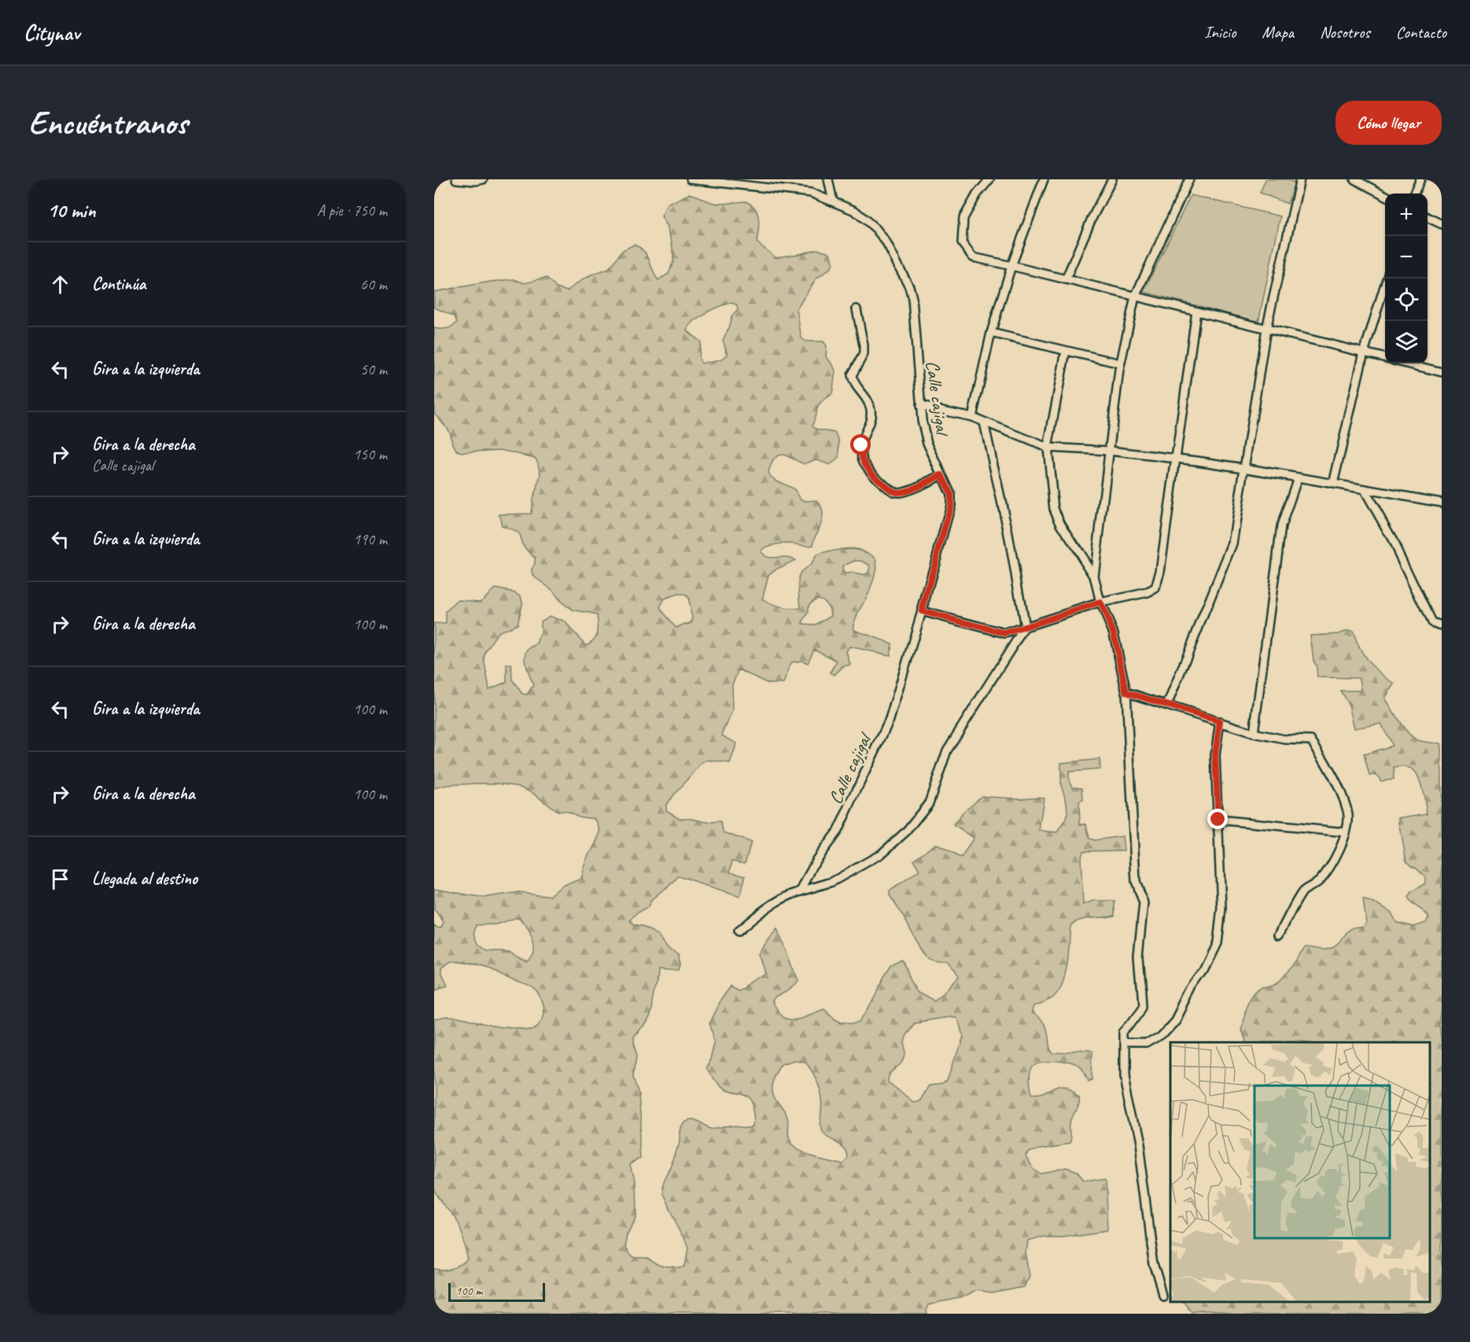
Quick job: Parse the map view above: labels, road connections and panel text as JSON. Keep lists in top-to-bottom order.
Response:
{
  "streets": {
    "street": ["Calle cajigal"]
  },
  "scale_bar": "100 m",
  "page": {
    "header": "Citynav",
    "nav": [
      "Inicio",
      "Mapa",
      "Nosotros",
      "Contacto"
    ],
    "buttons": "Cómo llegar",
    "title": "Encuéntranos",
    "heading": ["10 min", "A pie · 750 m"],
    "map_buttons": ["+", "−"],
    "list": [
      ["Continúa", "60 m"],
      ["Gira a la izquierda", "50 m"],
      ["Gira a la derecha", "Calle cajigal", "150 m"],
      ["Gira a la izquierda", "190 m"],
      ["Gira a la derecha", "100 m"],
      ["Gira a la izquierda", "100 m"],
      ["Gira a la derecha", "100 m"],
      "Llegada al destino"
    ],
    "scale": "100 m"
  }
}
